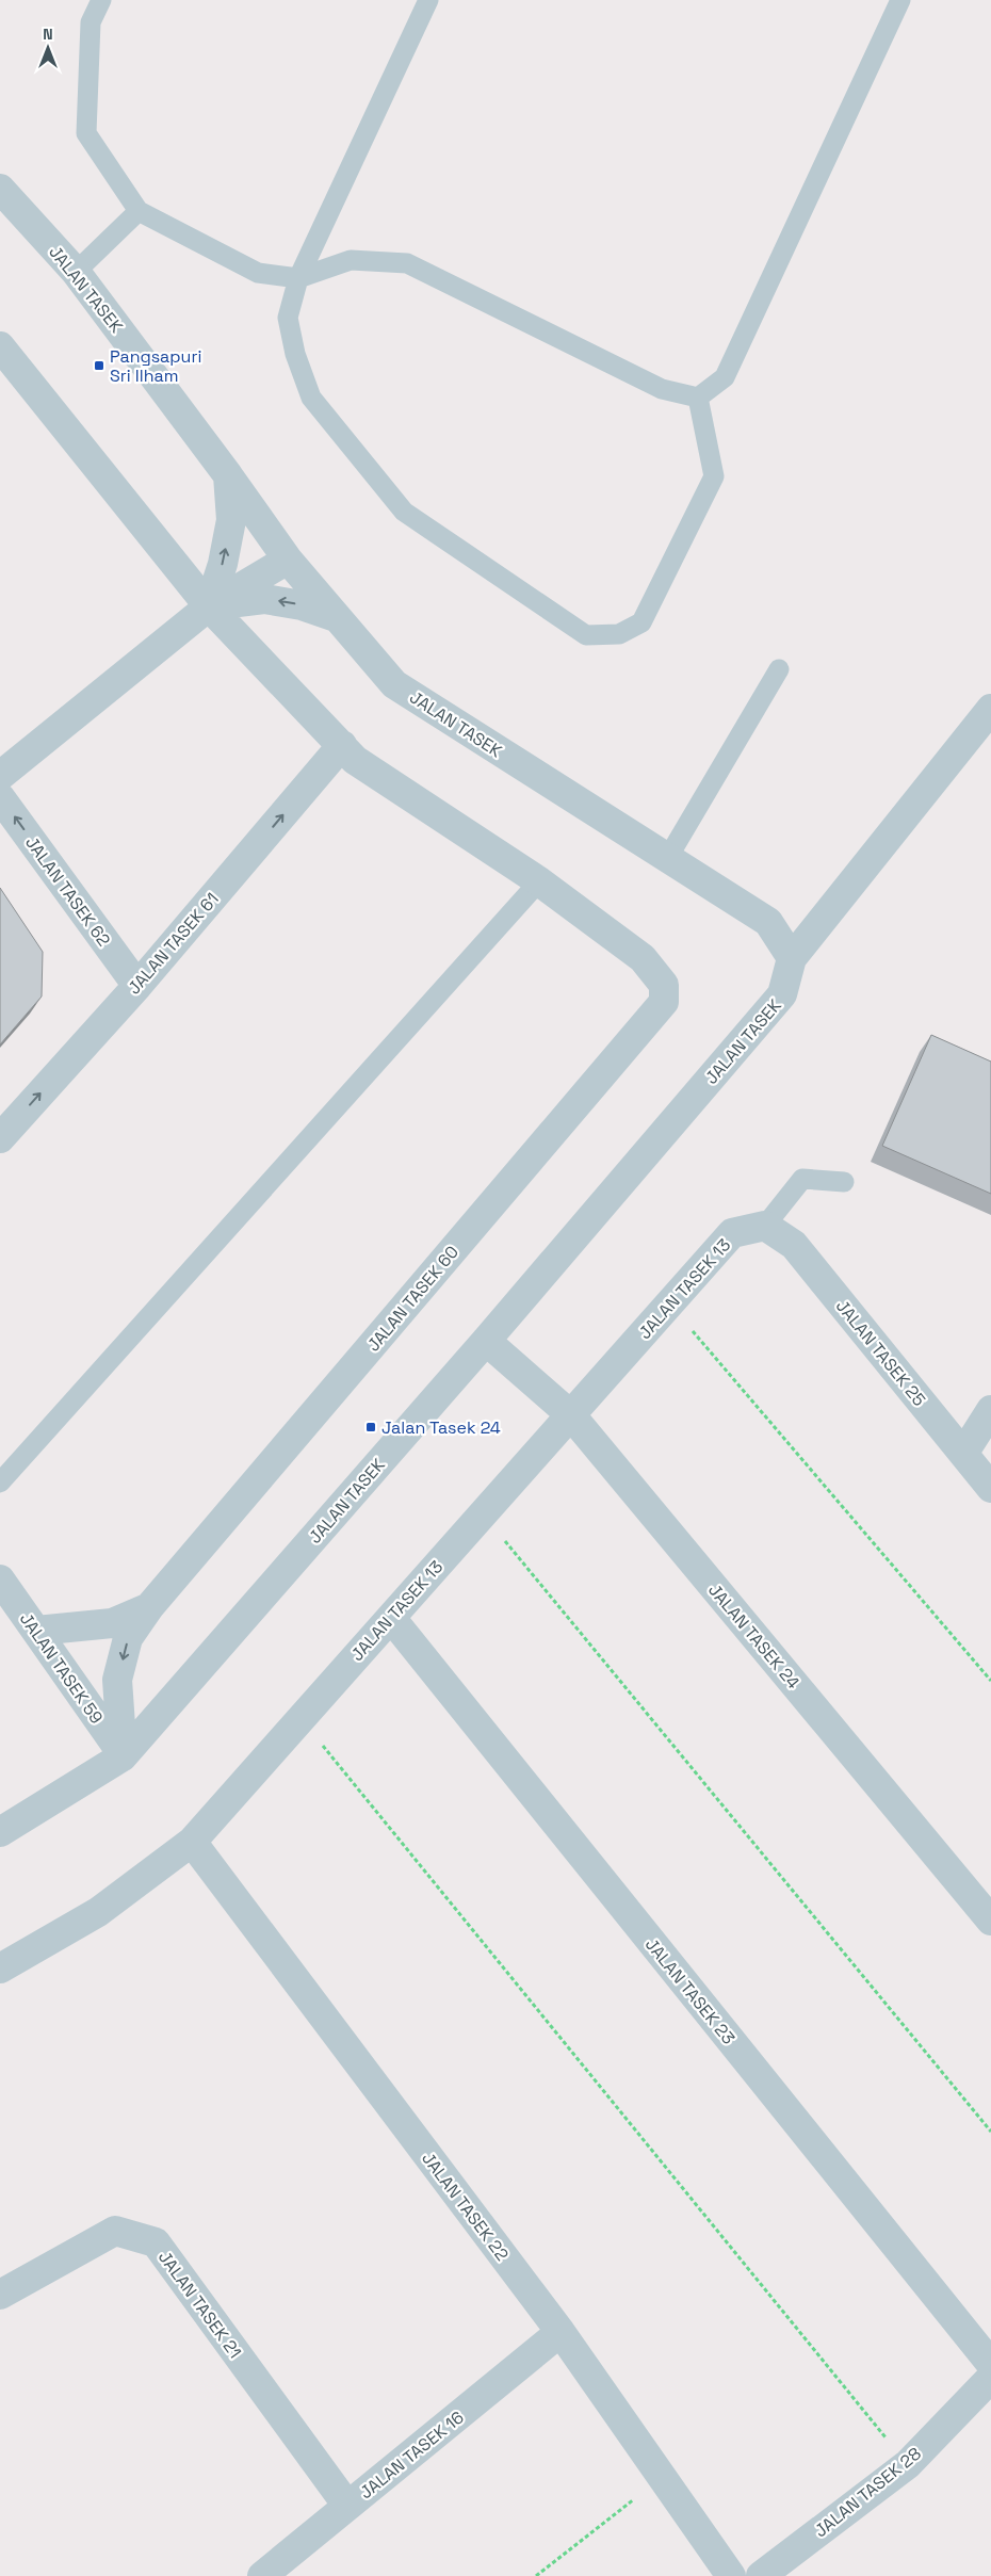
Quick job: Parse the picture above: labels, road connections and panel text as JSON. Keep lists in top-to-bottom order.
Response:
{
  "streets": {
    "street": [
      "JALAN TASEK",
      "JALAN TASEK 62",
      "JALAN TASEK 61",
      "JALAN TASEK 13",
      "JALAN TASEK 60",
      "JALAN TASEK 25",
      "JALAN TASEK 24",
      "JALAN TASEK 59",
      "JALAN TASEK 23",
      "JALAN TASEK 22",
      "JALAN TASEK 21",
      "JALAN TASEK 16",
      "JALAN TASEK 28"
    ]
  },
  "crossings": [
    ["JALAN TASEK", "JALAN TASEK 60"],
    ["JALAN TASEK", "JALAN TASEK 24"],
    ["JALAN TASEK", "JALAN TASEK 59"],
    ["JALAN TASEK 62", "JALAN TASEK 61"],
    ["JALAN TASEK 13", "JALAN TASEK 25"],
    ["JALAN TASEK 13", "JALAN TASEK 24"],
    ["JALAN TASEK 13", "JALAN TASEK 23"],
    ["JALAN TASEK 13", "JALAN TASEK 22"],
    ["JALAN TASEK 60", "JALAN TASEK 59"],
    ["JALAN TASEK 22", "JALAN TASEK 16"],
    ["JALAN TASEK 21", "JALAN TASEK 16"]
  ],
  "one_way": ["JALAN TASEK 62"],
  "places": {
    "transit": ["Pangsapuri Sri Ilham", "Jalan Tasek 24"]
  },
  "north": "top"
}
